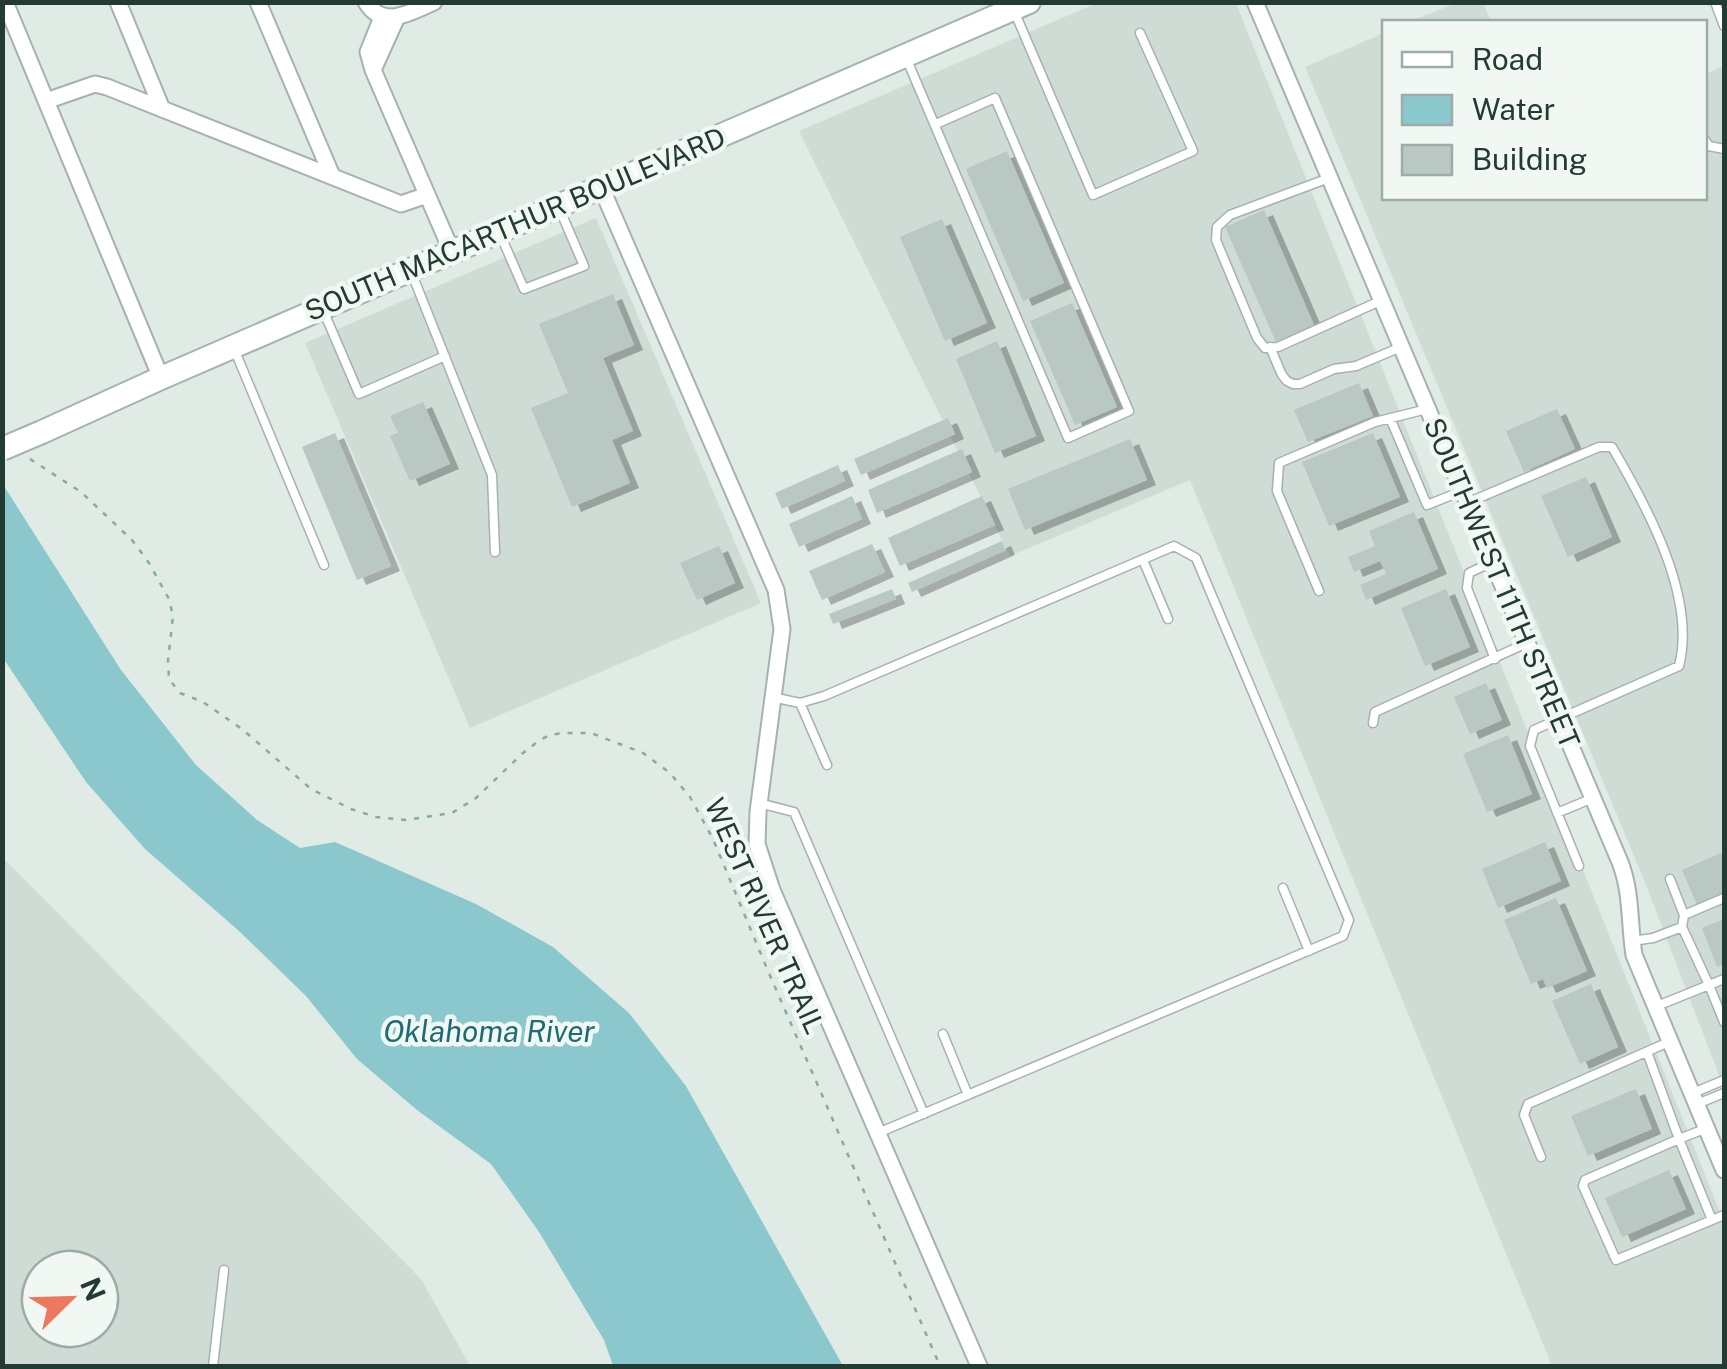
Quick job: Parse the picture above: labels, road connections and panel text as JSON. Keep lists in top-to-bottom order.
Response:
{
  "streets": {
    "main road": ["SOUTH MACARTHUR BOULEVARD"],
    "street": ["SOUTHWEST 11TH STREET"],
    "path": ["WEST RIVER TRAIL"]
  },
  "water": ["Oklahoma River"],
  "legend": ["Road", "Water", "Building"],
  "north": "top right"
}
